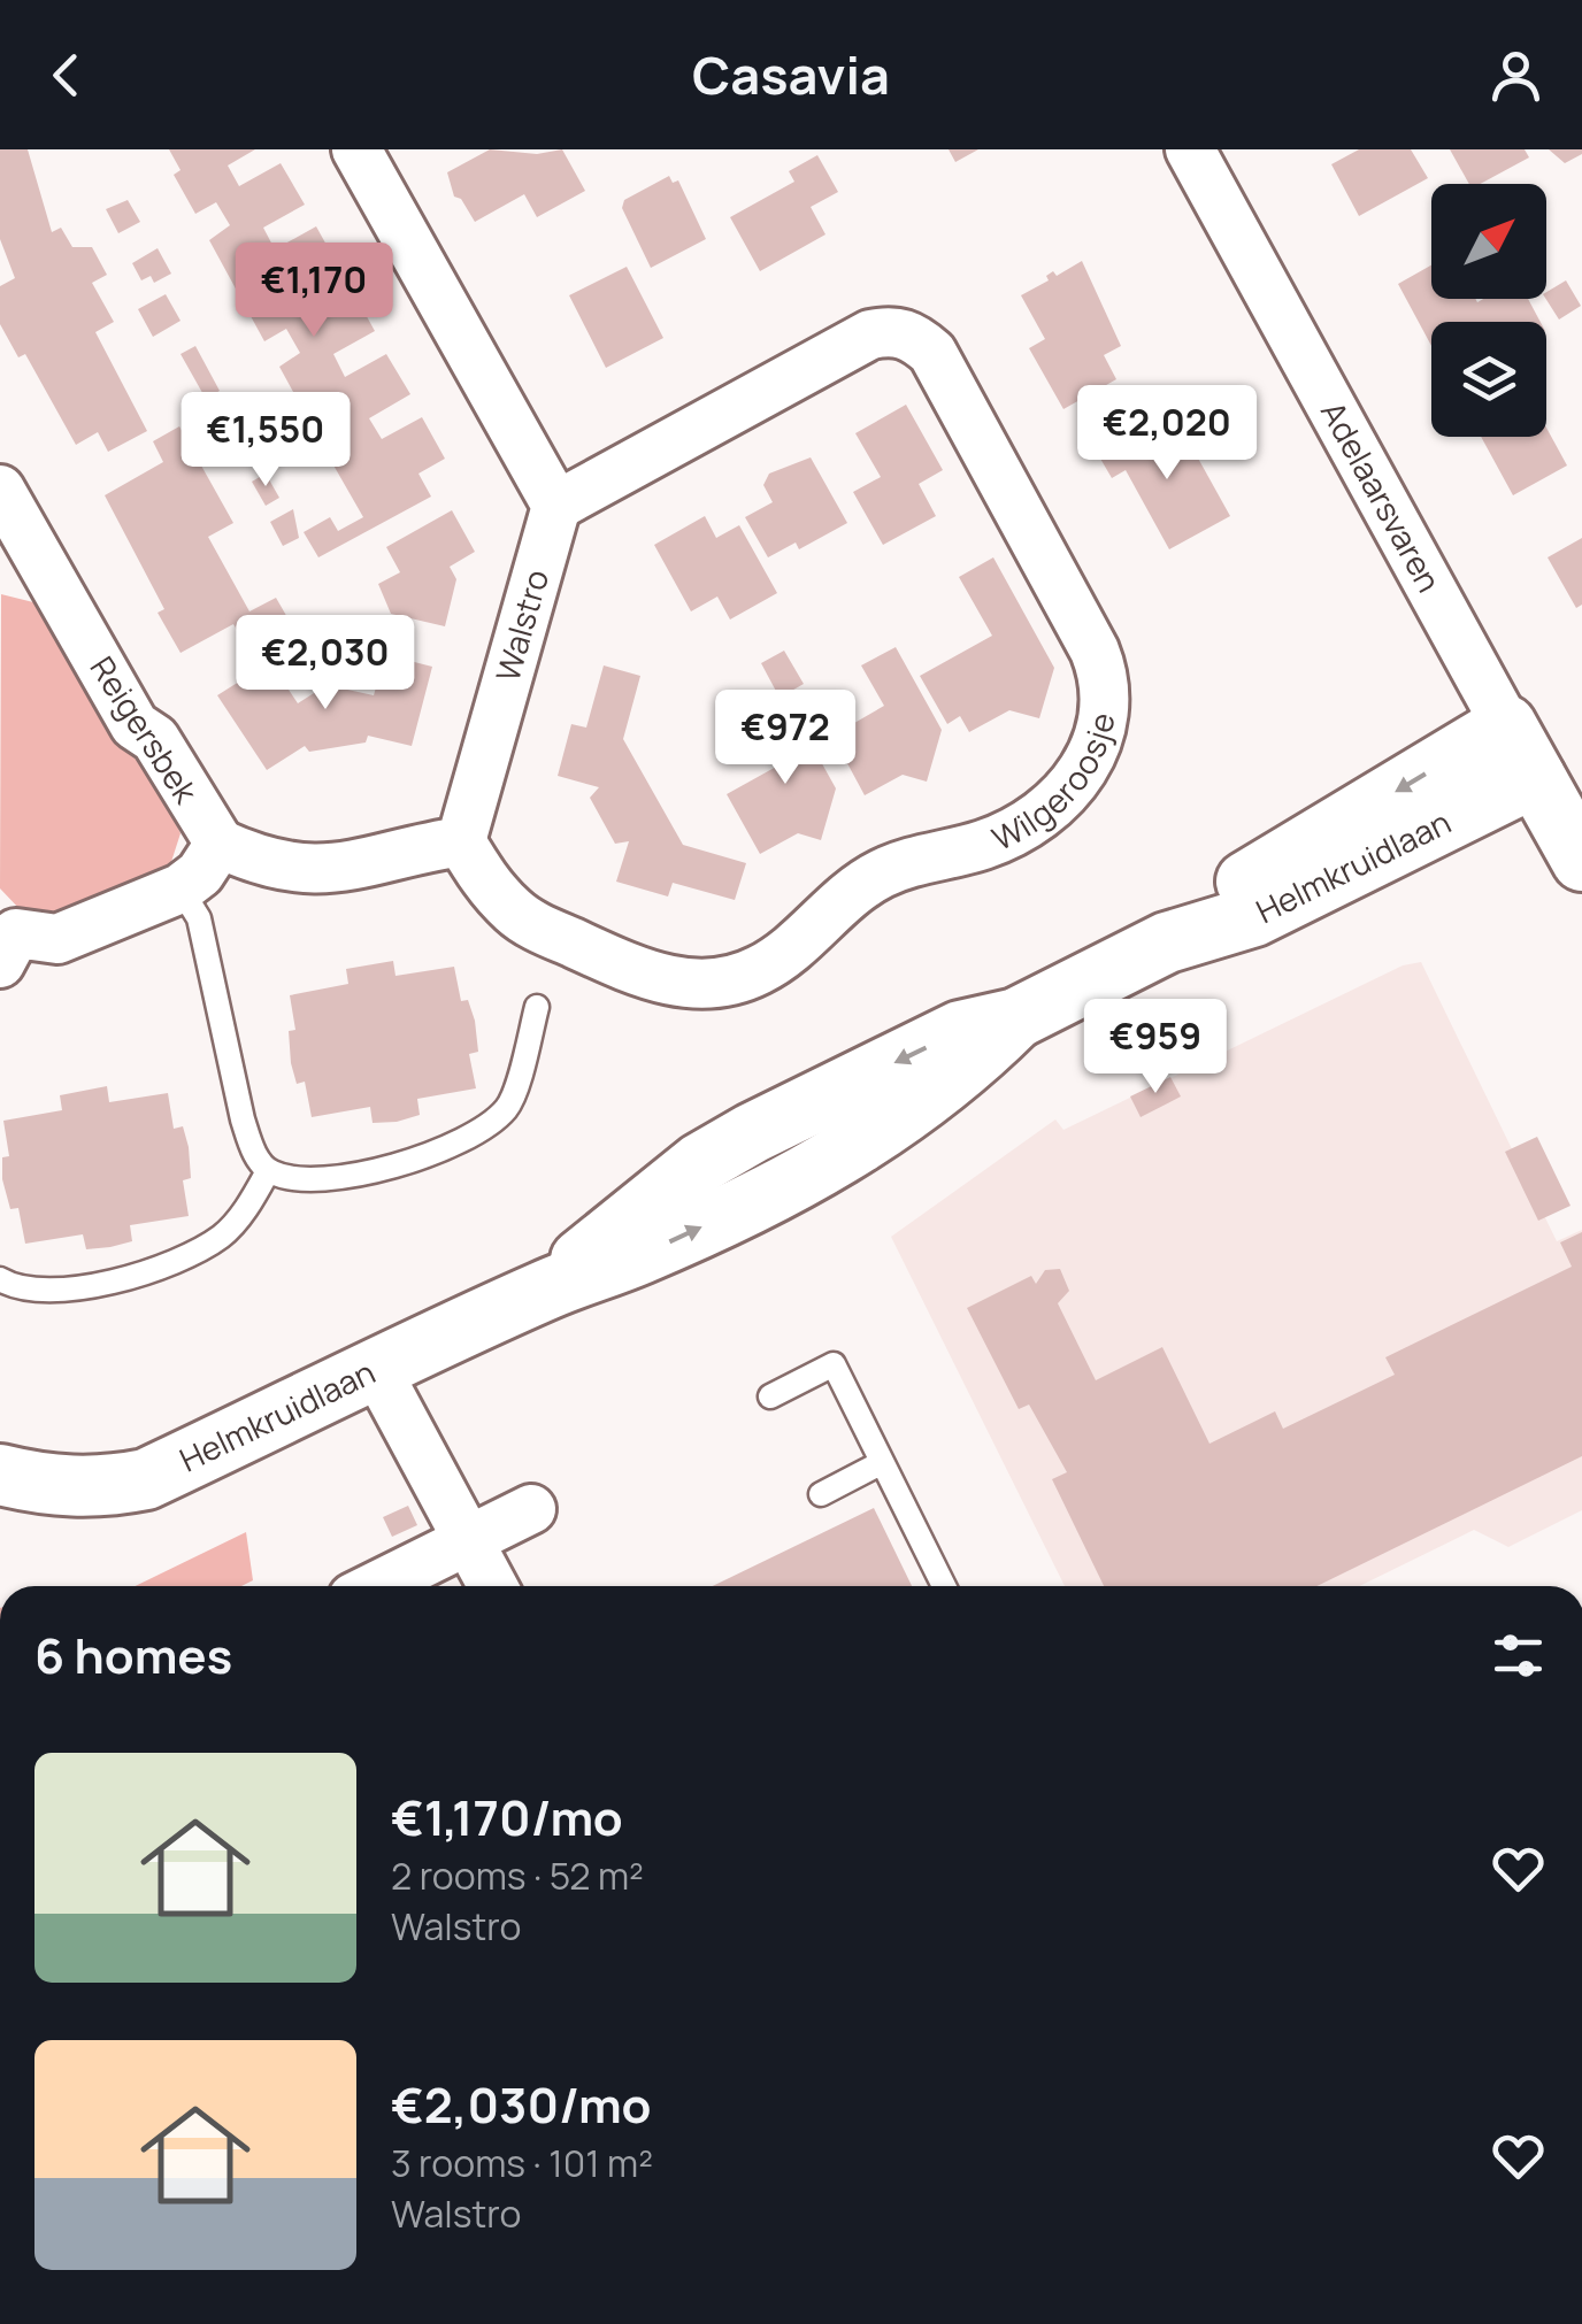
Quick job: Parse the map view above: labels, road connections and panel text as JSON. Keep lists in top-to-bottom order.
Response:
{
  "streets": {
    "street": [
      "Adelaarsvaren",
      "Walstro",
      "Reigersbek",
      "Wilgeroosje",
      "Helmkruidlaan"
    ]
  },
  "crossings": [
    ["Adelaarsvaren", "Helmkruidlaan"],
    ["Walstro", "Wilgeroosje"]
  ],
  "north": "top right",
  "page": {
    "header": "Casavia",
    "price": [
      "€1,170",
      "€2,020",
      "€1,550",
      "€2,030",
      "€972",
      "€959"
    ],
    "heading": "6 homes",
    "list": [
      {
        "name": "€1,170/mo",
        "note": "2 rooms · 52 m² · Walstro"
      },
      {
        "name": "€2,030/mo",
        "note": "3 rooms · 101 m² · Walstro"
      }
    ]
  }
}
